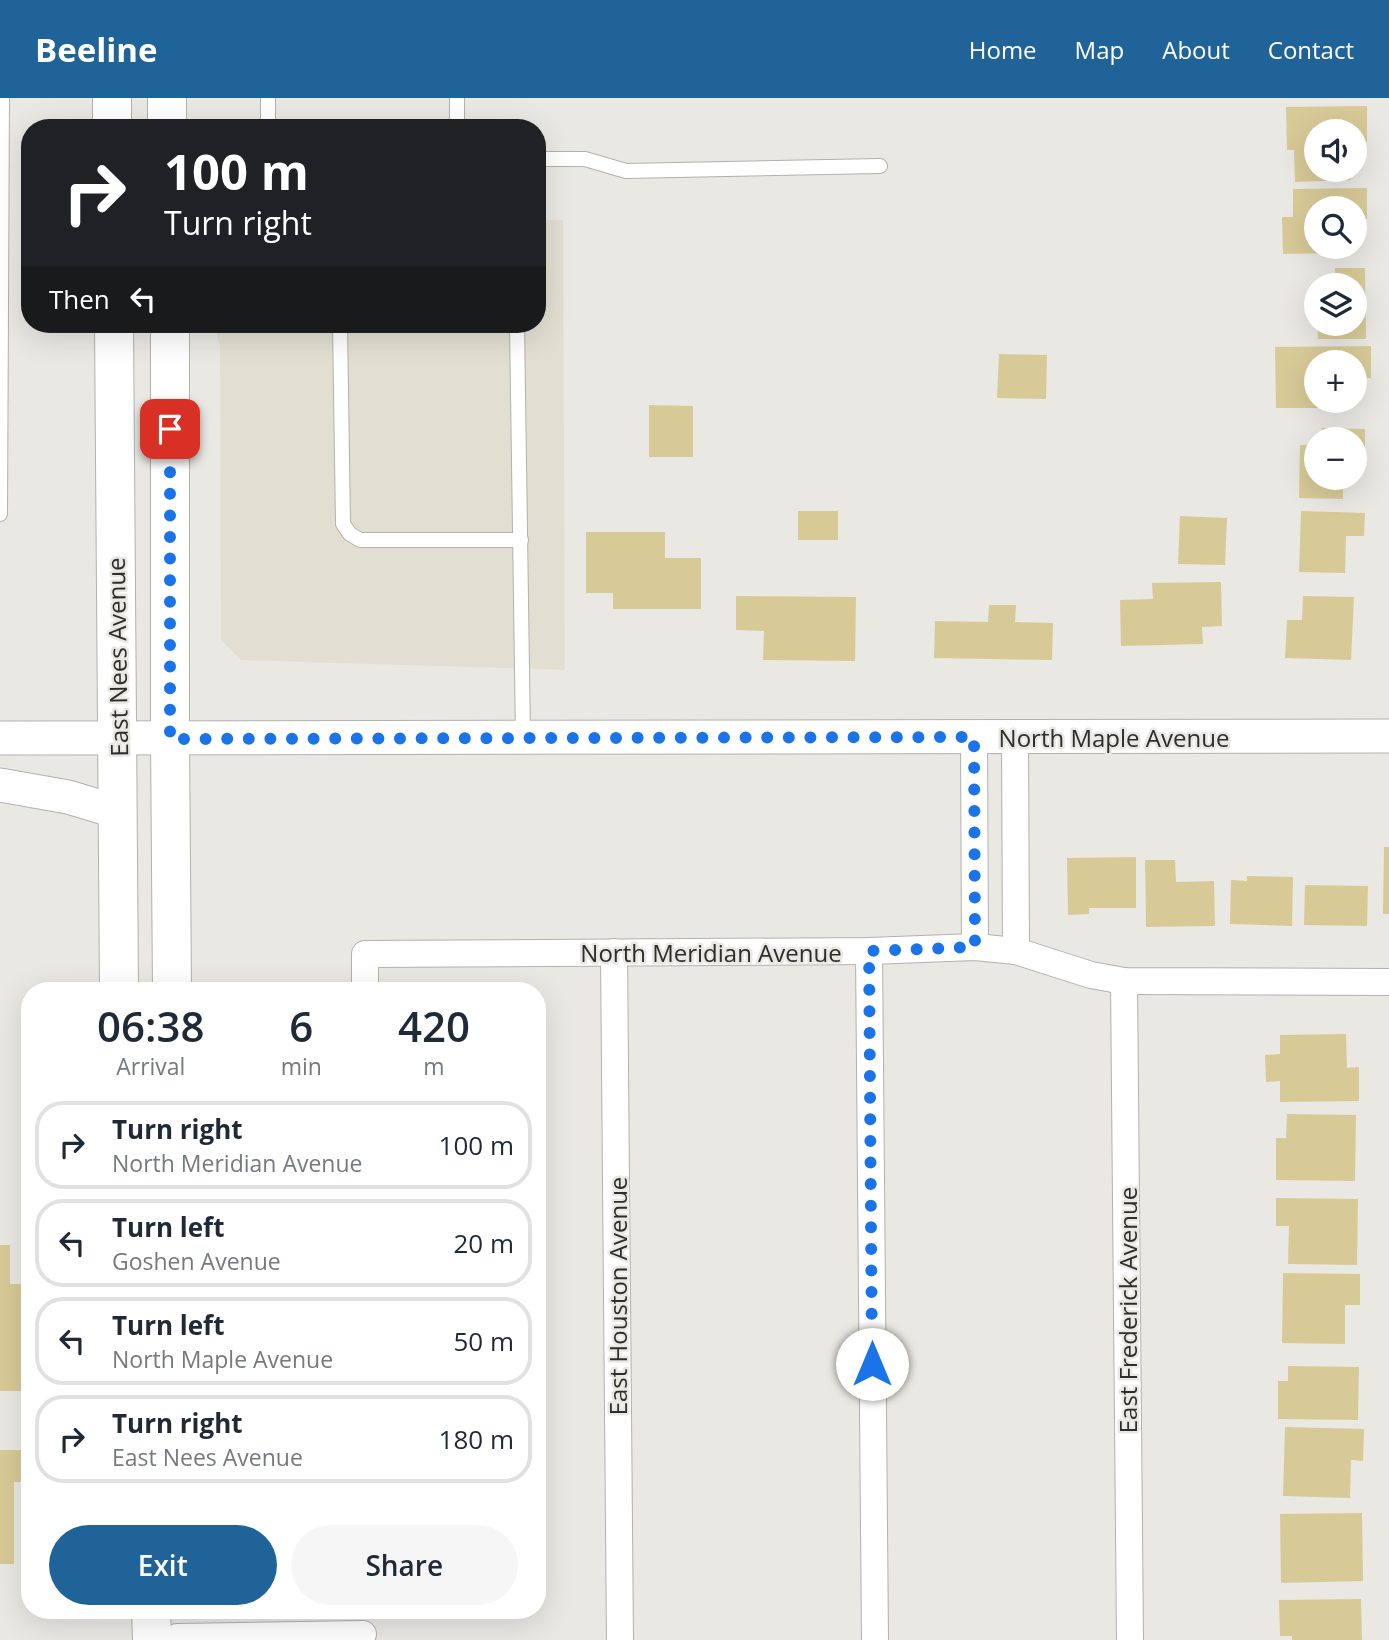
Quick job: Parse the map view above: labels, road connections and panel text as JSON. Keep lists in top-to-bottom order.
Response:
{
  "streets": {
    "main road": ["East Nees Avenue"],
    "street": [
      "North Maple Avenue",
      "North Meridian Avenue",
      "East Houston Avenue",
      "East Frederick Avenue"
    ]
  },
  "crossings": [
    ["East Nees Avenue", "North Maple Avenue"],
    ["North Meridian Avenue", "East Houston Avenue"],
    ["North Meridian Avenue", "East Frederick Avenue"]
  ],
  "page": {
    "header": "Beeline",
    "nav": [
      "Home",
      "Map",
      "About",
      "Contact"
    ],
    "map_buttons": ["+", "−"],
    "turn": ["100 m", "Turn right"],
    "then": "Then",
    "eta": [
      "06:38",
      "Arrival",
      "6",
      "min",
      "420",
      "m"
    ],
    "list": [
      {
        "name": "Turn right",
        "note": "North Meridian Avenue",
        "value": "100 m"
      },
      {
        "name": "Turn left",
        "note": "Goshen Avenue",
        "value": "20 m"
      },
      {
        "name": "Turn left",
        "note": "North Maple Avenue",
        "value": "50 m"
      },
      {
        "name": "Turn right",
        "note": "East Nees Avenue",
        "value": "180 m"
      }
    ],
    "buttons": ["Exit", "Share"]
  }
}
